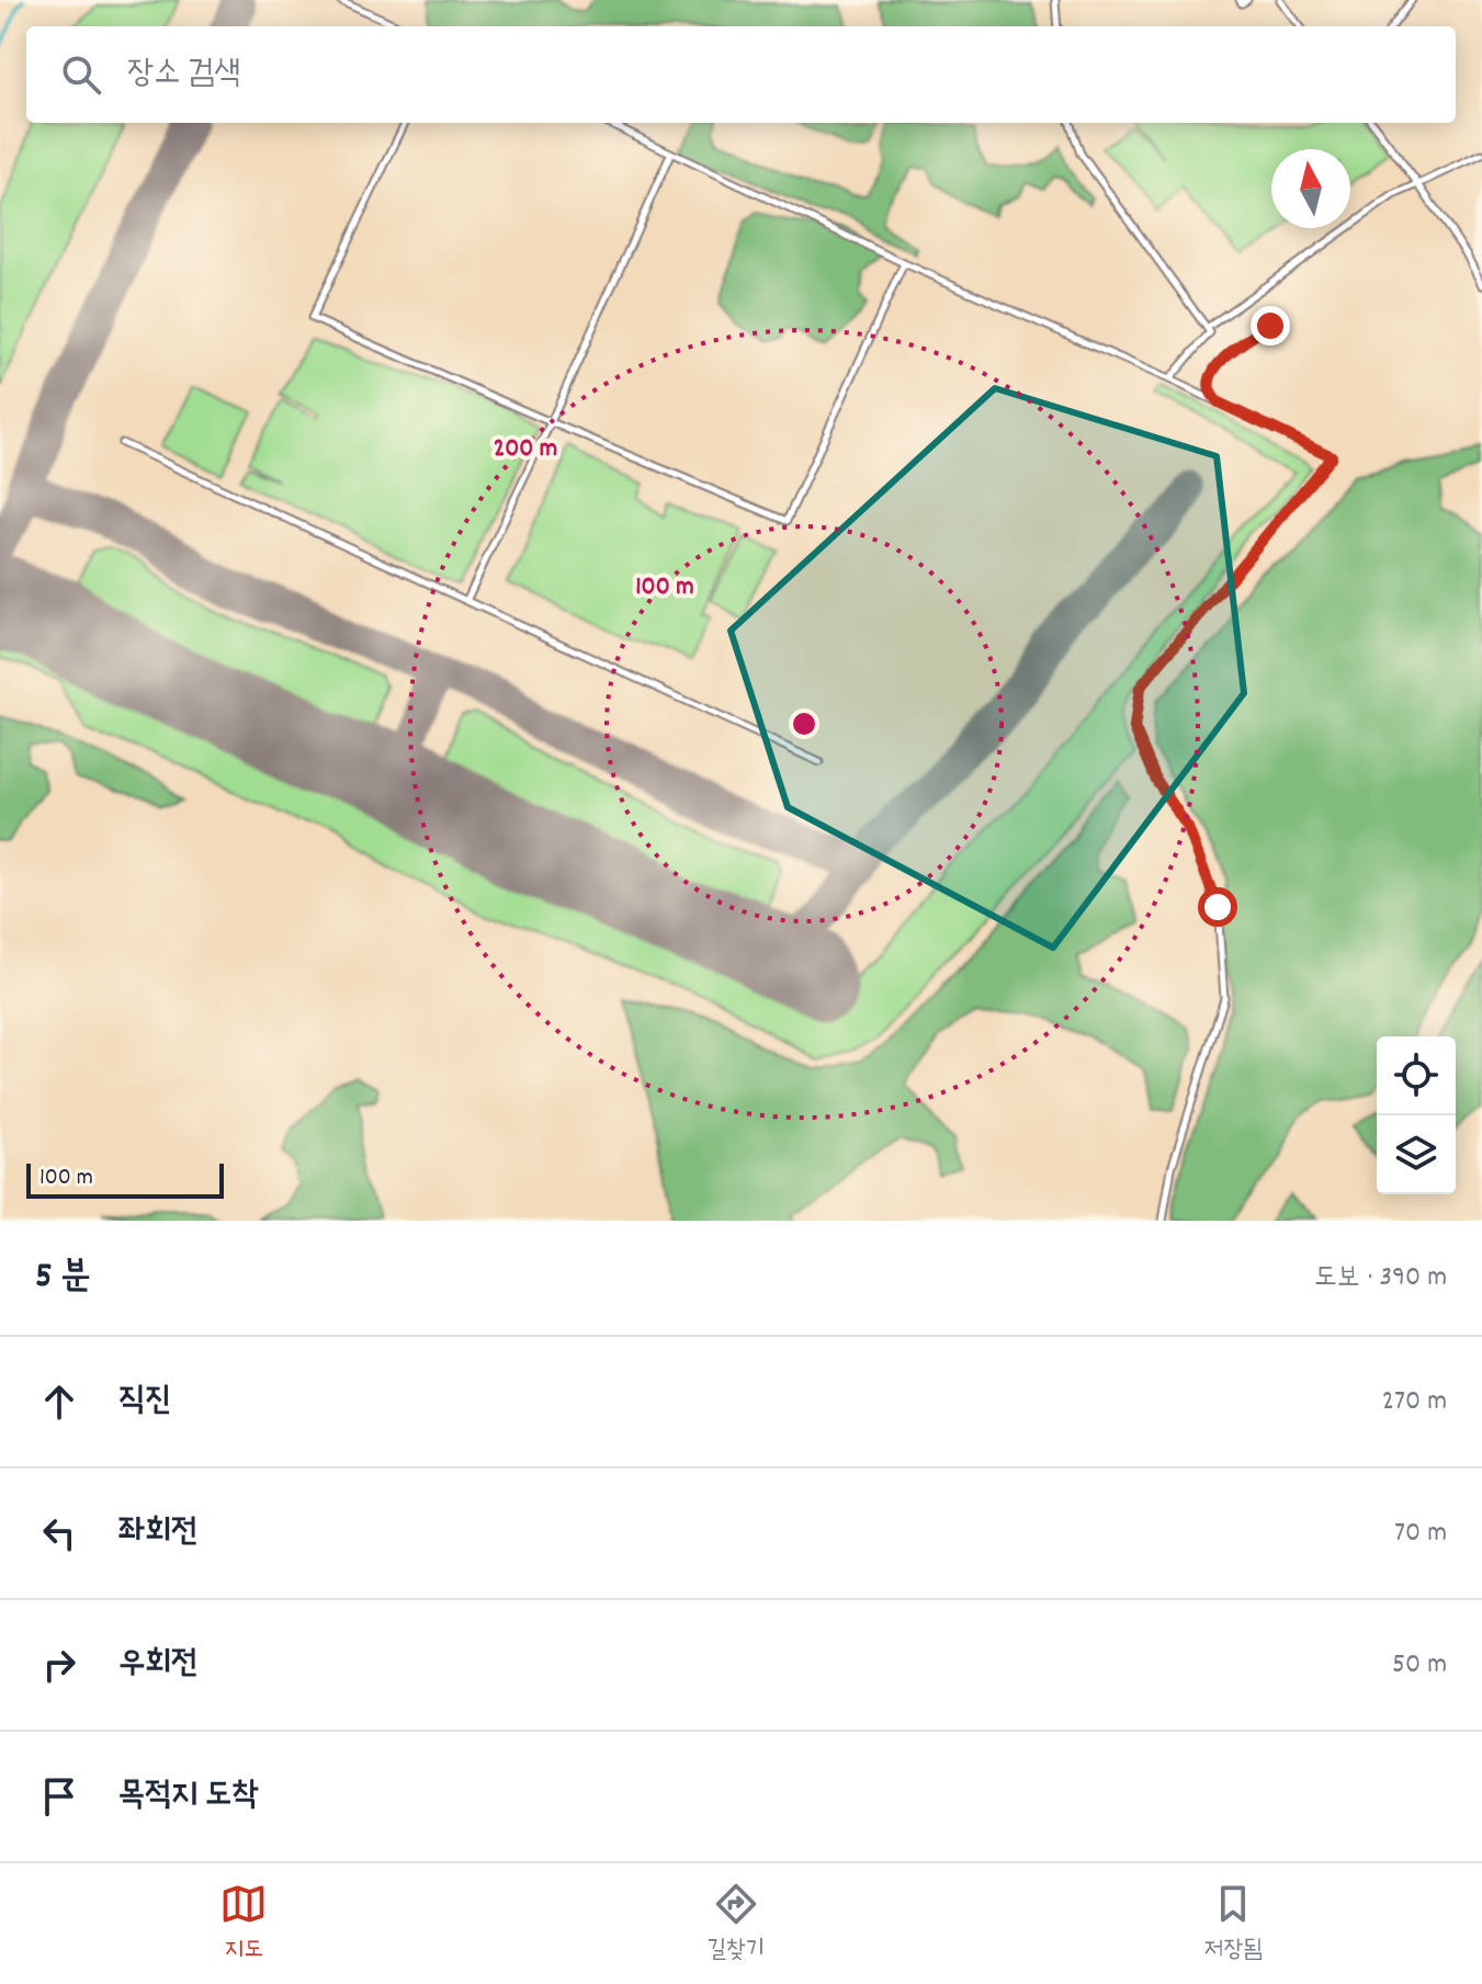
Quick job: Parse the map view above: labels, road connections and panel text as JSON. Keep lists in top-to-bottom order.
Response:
{
  "scale_bar": "100 m",
  "north": "top",
  "page": {
    "search": "장소 검색",
    "scale": "100 m",
    "heading": ["5 분", "도보 · 390 m"],
    "list": [
      ["직진", "270 m"],
      ["좌회전", "70 m"],
      ["우회전", "50 m"],
      "목적지 도착"
    ],
    "nav": ["지도", "길찾기", "저장됨"]
  },
  "rings": ["200 m", "100 m"]
}
